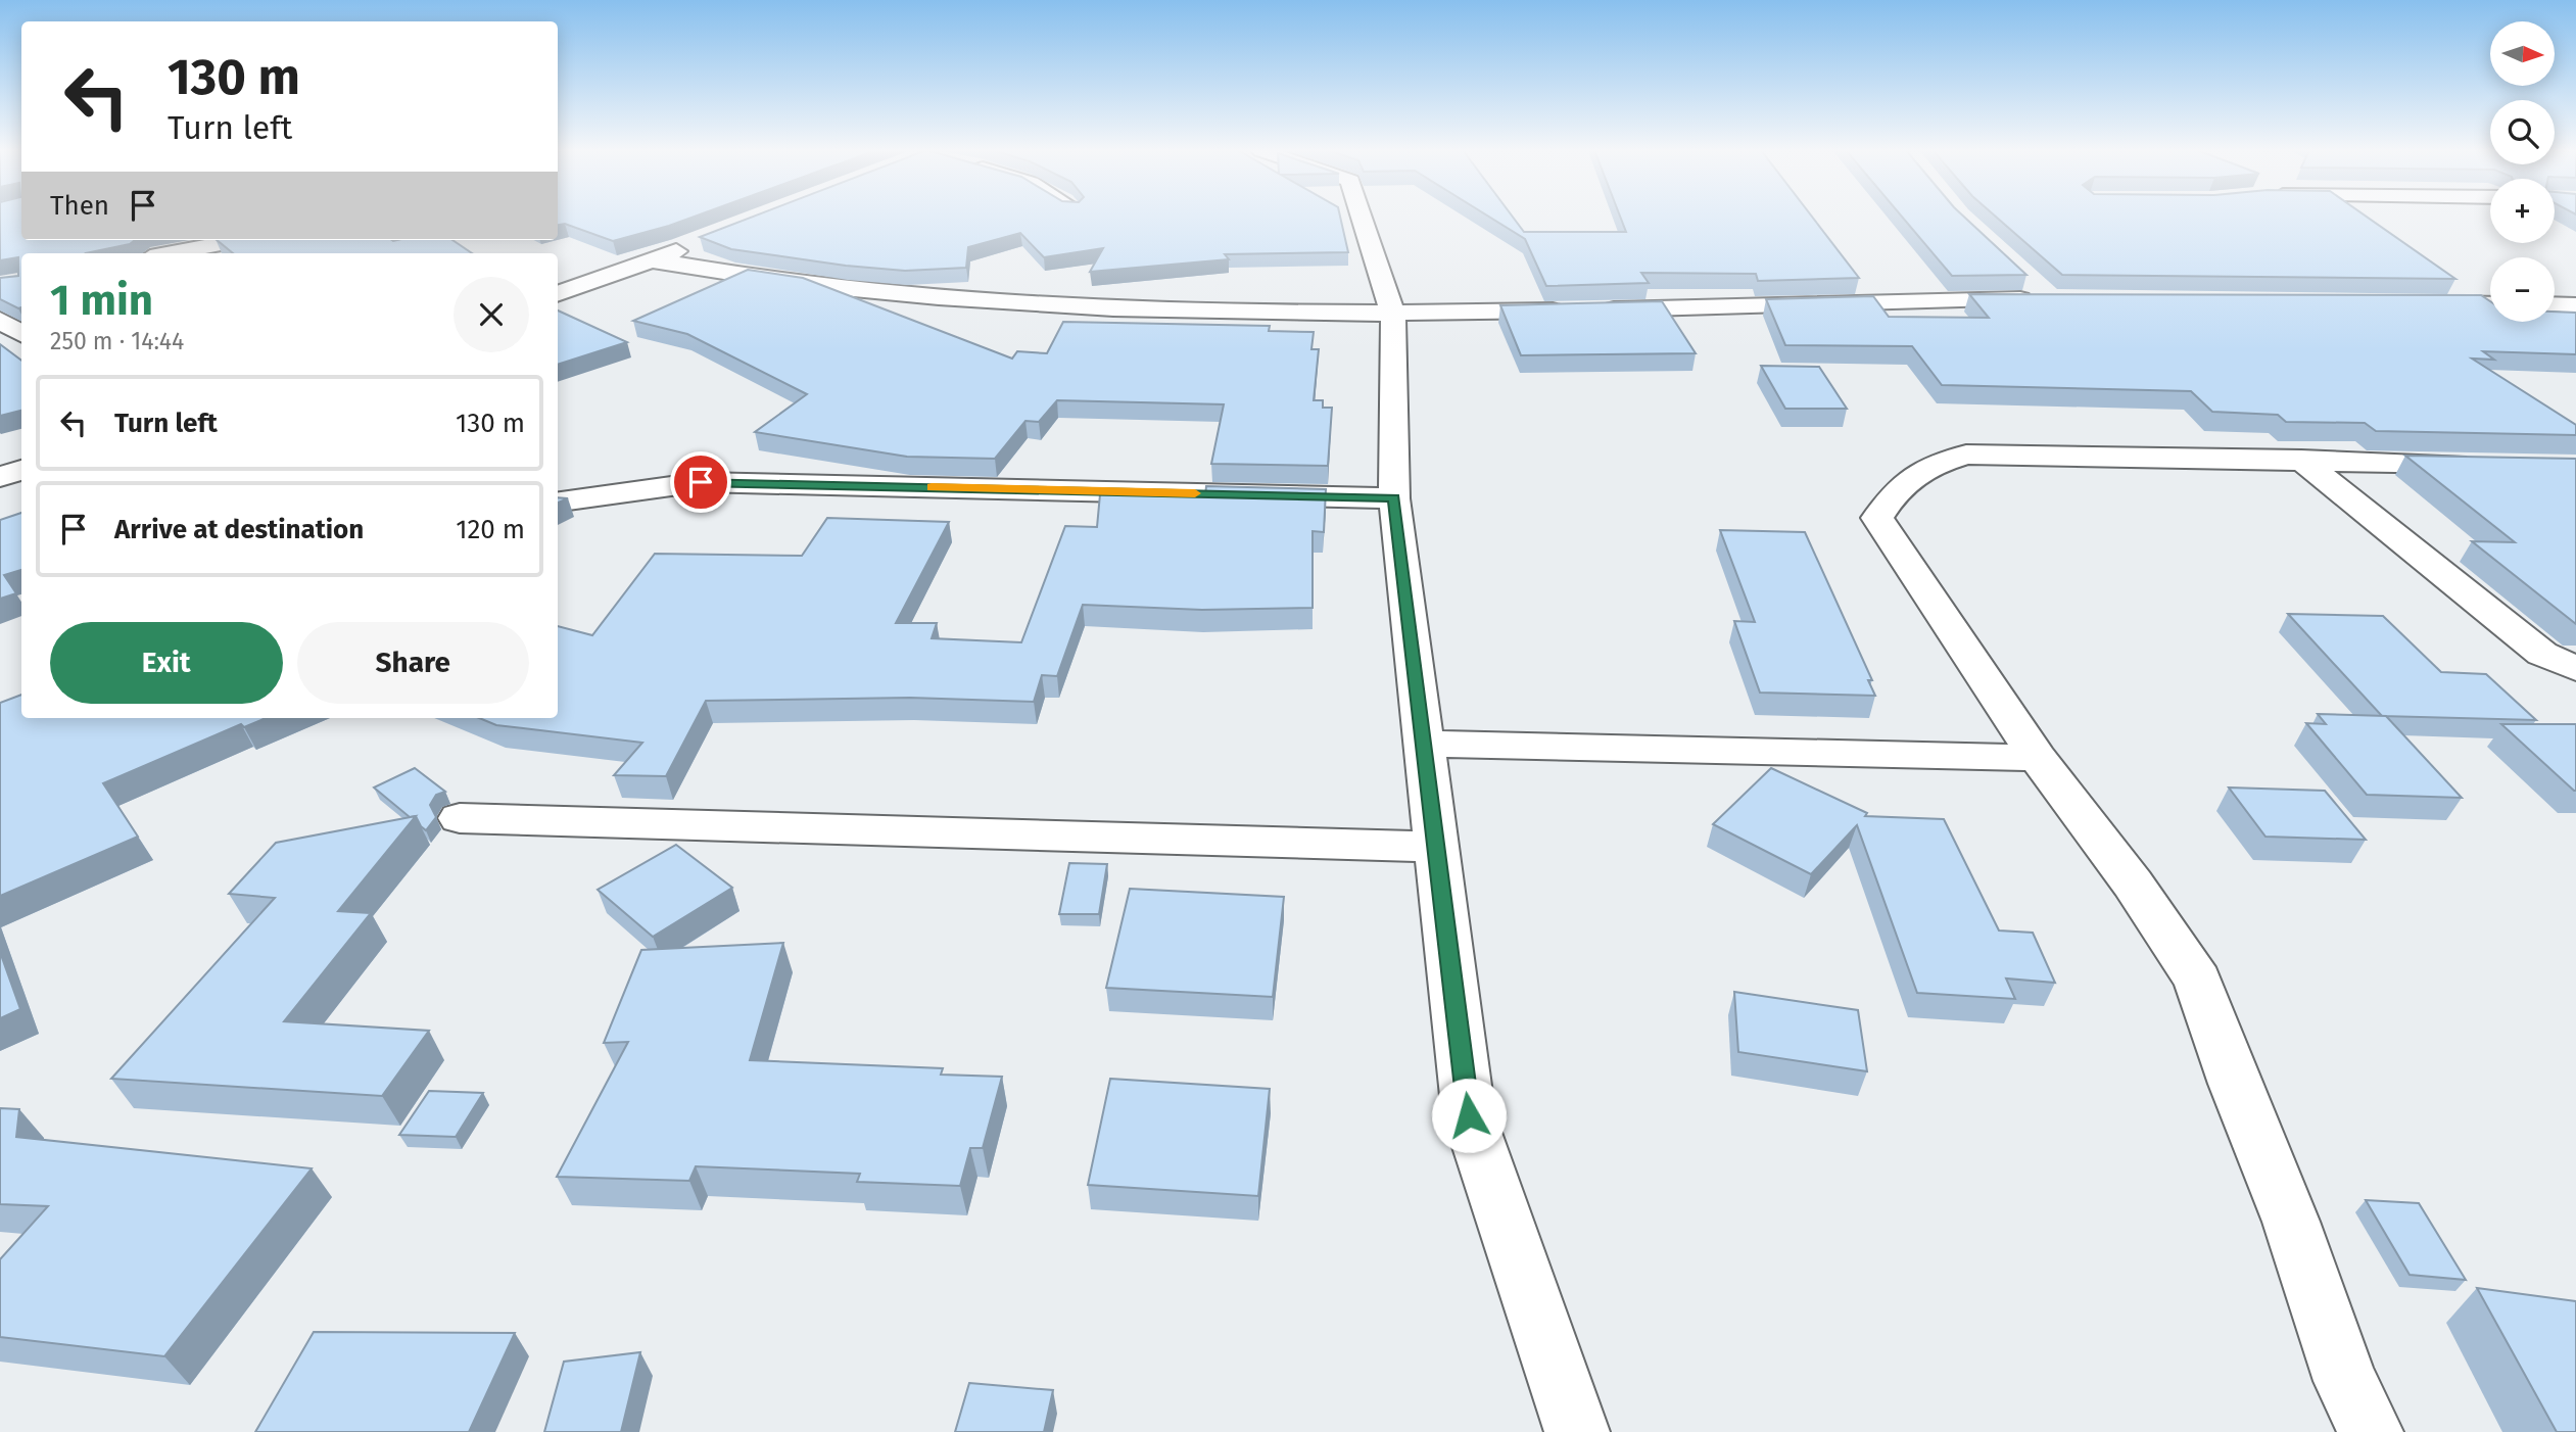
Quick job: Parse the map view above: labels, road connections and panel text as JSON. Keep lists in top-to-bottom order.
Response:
{
  "north": "right",
  "page": {
    "map_buttons": ["+", "−"],
    "turn": ["130 m", "Turn left"],
    "then": "Then",
    "heading": ["1 min", "250 m · 14:44"],
    "list": [
      {
        "name": "Turn left",
        "value": "130 m"
      },
      {
        "name": "Arrive at destination",
        "value": "120 m"
      }
    ],
    "buttons": ["Exit", "Share"]
  }
}
